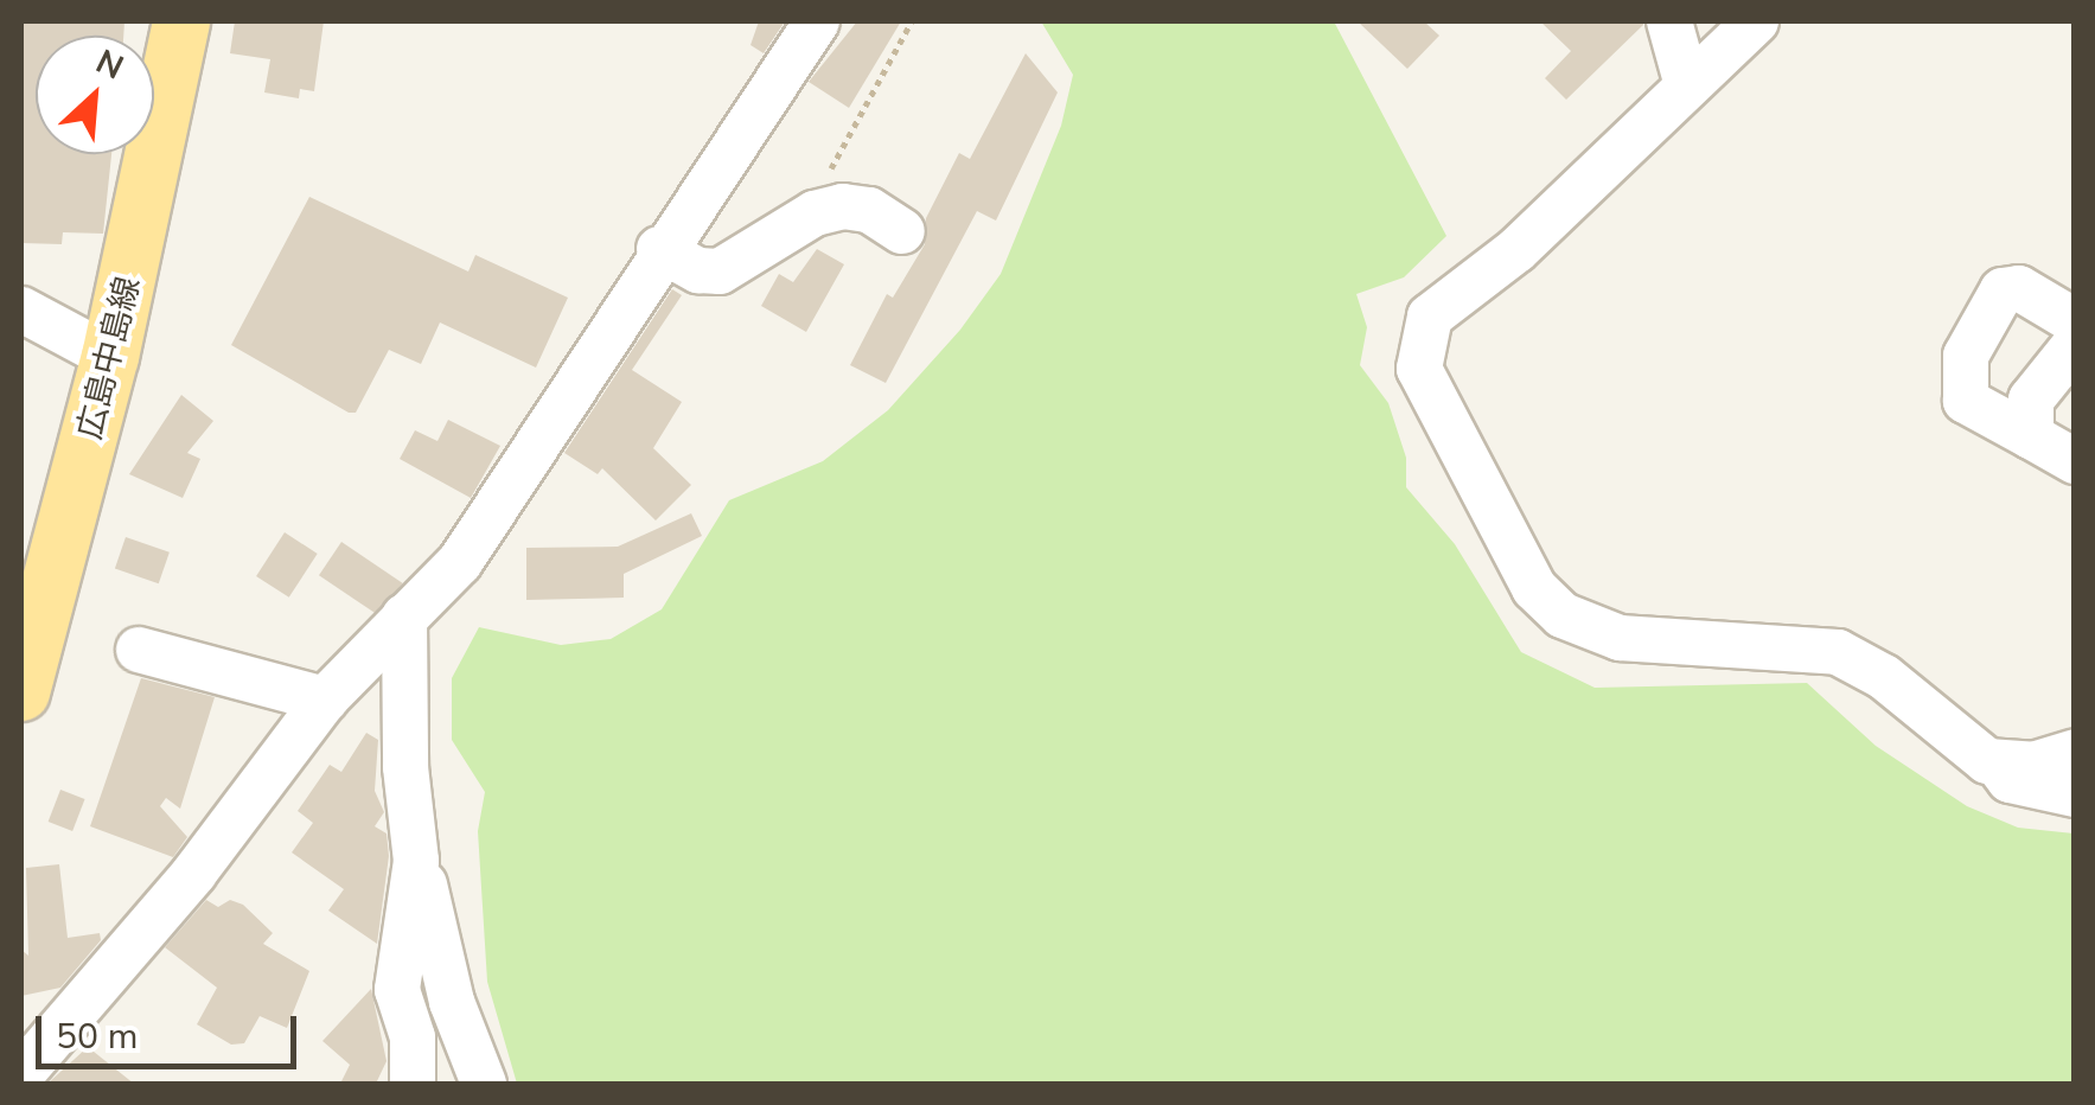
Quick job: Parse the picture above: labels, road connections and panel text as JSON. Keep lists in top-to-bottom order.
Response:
{
  "streets": {
    "main road": ["広島中島線"]
  },
  "scale_bar": "50 m",
  "north": "top right"
}
